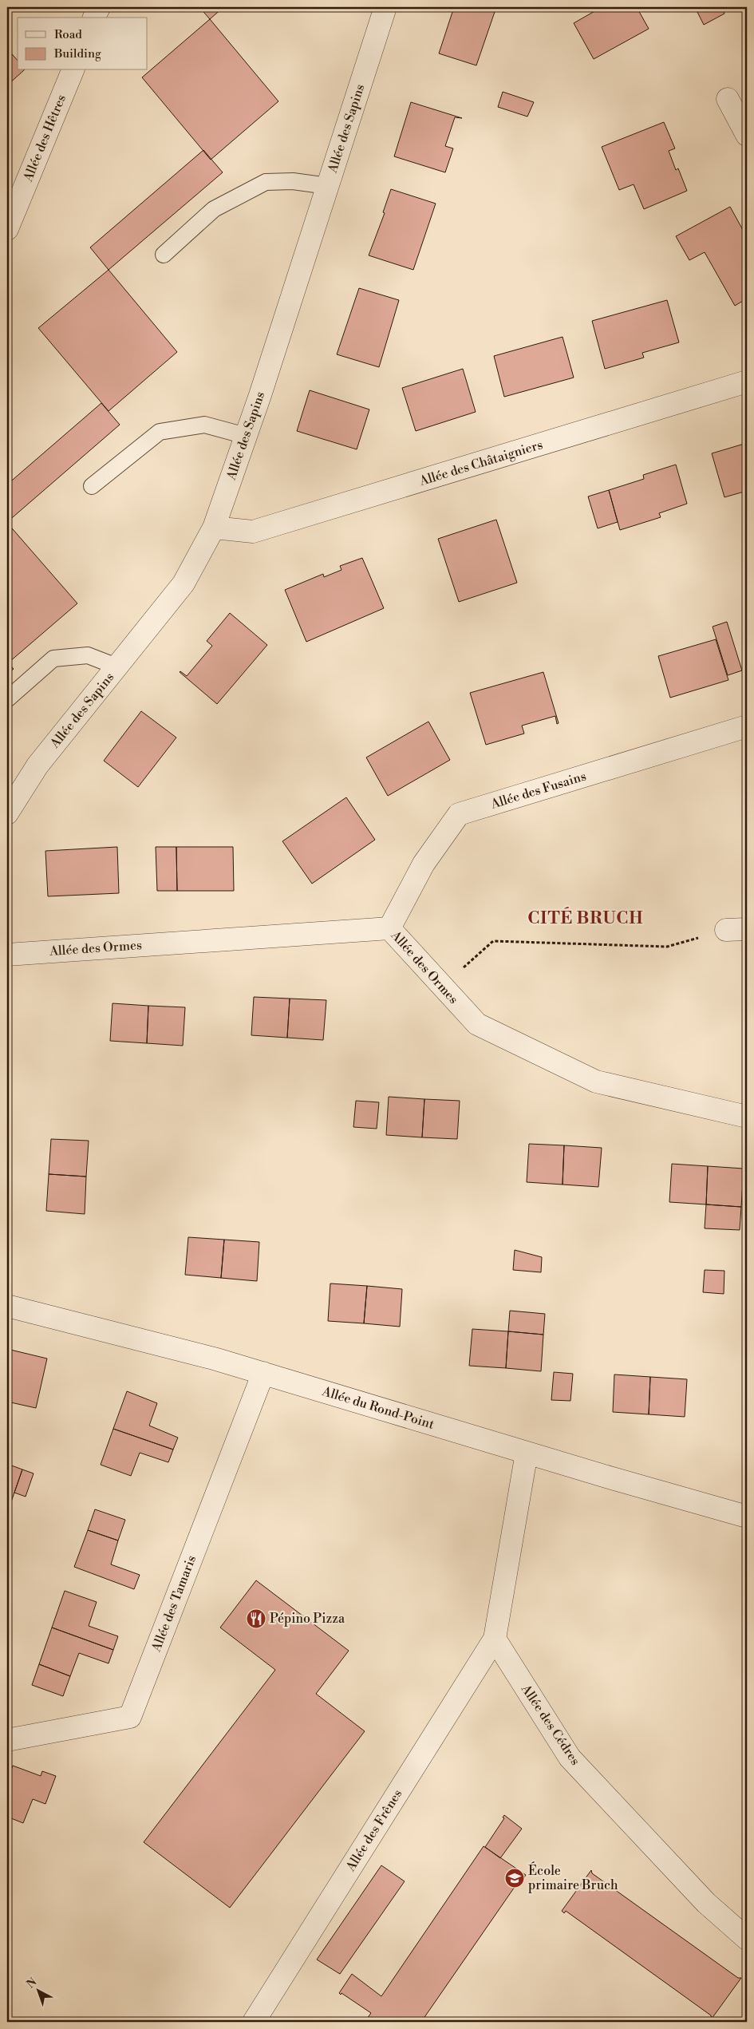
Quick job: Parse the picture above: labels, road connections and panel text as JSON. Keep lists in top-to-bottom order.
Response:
{
  "streets": {
    "street": [
      "Allée des Sapins",
      "Allée des Hêtres",
      "Allée des Châtaigniers",
      "Allée des Fusains",
      "Allée des Ormes",
      "Allée du Rond-Point",
      "Allée des Tamaris",
      "Allée des Cédres",
      "Allée des Frênes"
    ]
  },
  "crossings": [
    ["Allée des Sapins", "Allée des Châtaigniers"],
    ["Allée des Fusains", "Allée des Ormes"],
    ["Allée du Rond-Point", "Allée des Tamaris"],
    ["Allée des Cédres", "Allée des Frênes"]
  ],
  "districts": ["CITÉ BRUCH"],
  "places": {
    "restaurant": ["Pépino Pizza"],
    "school or university": ["École primaire Bruch"]
  },
  "legend": ["Road", "Building"],
  "north": "top left"
}
